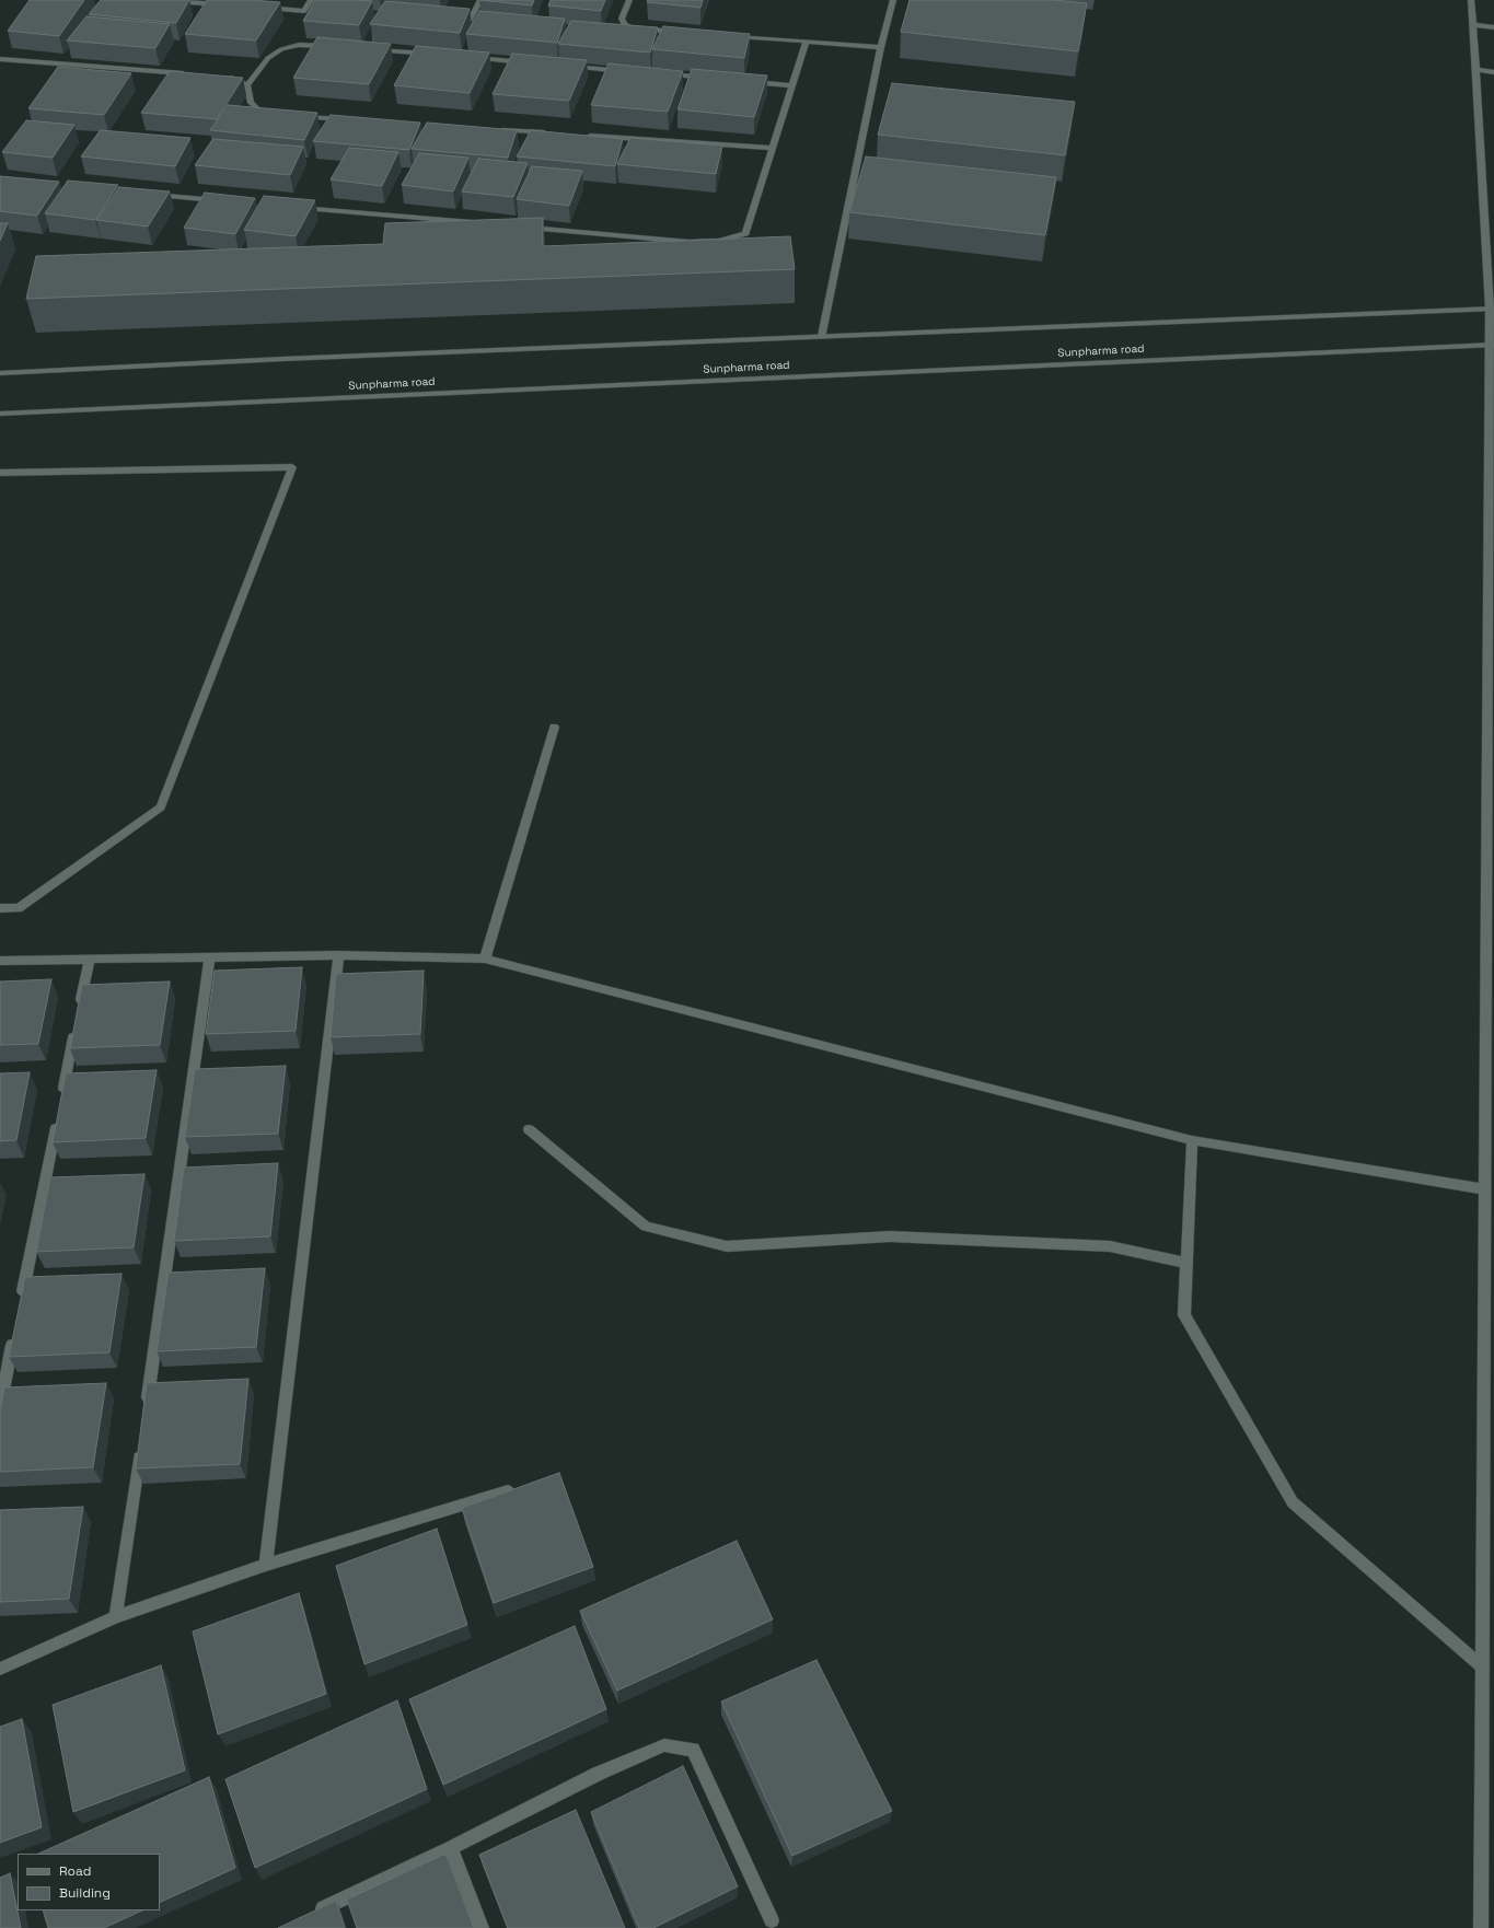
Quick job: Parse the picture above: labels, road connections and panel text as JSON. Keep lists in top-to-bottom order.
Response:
{
  "streets": {
    "street": ["Sunpharma road"]
  },
  "legend": ["Road", "Building"]
}
